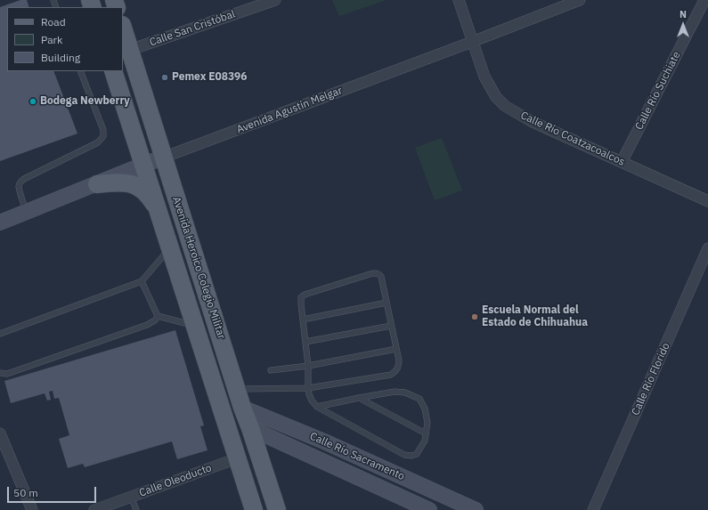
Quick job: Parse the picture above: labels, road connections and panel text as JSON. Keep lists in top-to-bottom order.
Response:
{
  "streets": {
    "main road": ["Avenida Heroico Colegio Militar"],
    "street": [
      "Calle San Cristóbal",
      "Calle Río Suchiate",
      "Avenida Agustín Melgar",
      "Calle Río Coatzacoalcos",
      "Calle Río Florido",
      "Calle Río Sacramento",
      "Calle Oleoducto"
    ]
  },
  "crossings": [
    ["Calle San Cristóbal", "Avenida Heroico Colegio Militar"],
    ["Calle Río Suchiate", "Calle Río Coatzacoalcos"],
    ["Avenida Agustín Melgar", "Calle Río Coatzacoalcos"],
    ["Avenida Agustín Melgar", "Avenida Heroico Colegio Militar"],
    ["Avenida Heroico Colegio Militar", "Calle Río Sacramento"],
    ["Avenida Heroico Colegio Militar", "Calle Oleoducto"]
  ],
  "places": ["Pemex E08396", "Bodega Newberry", "Escuela Normal del Estado de Chihuahua"],
  "legend": ["Road", "Park", "Building"],
  "scale_bar": "50 m",
  "north": "top"
}
